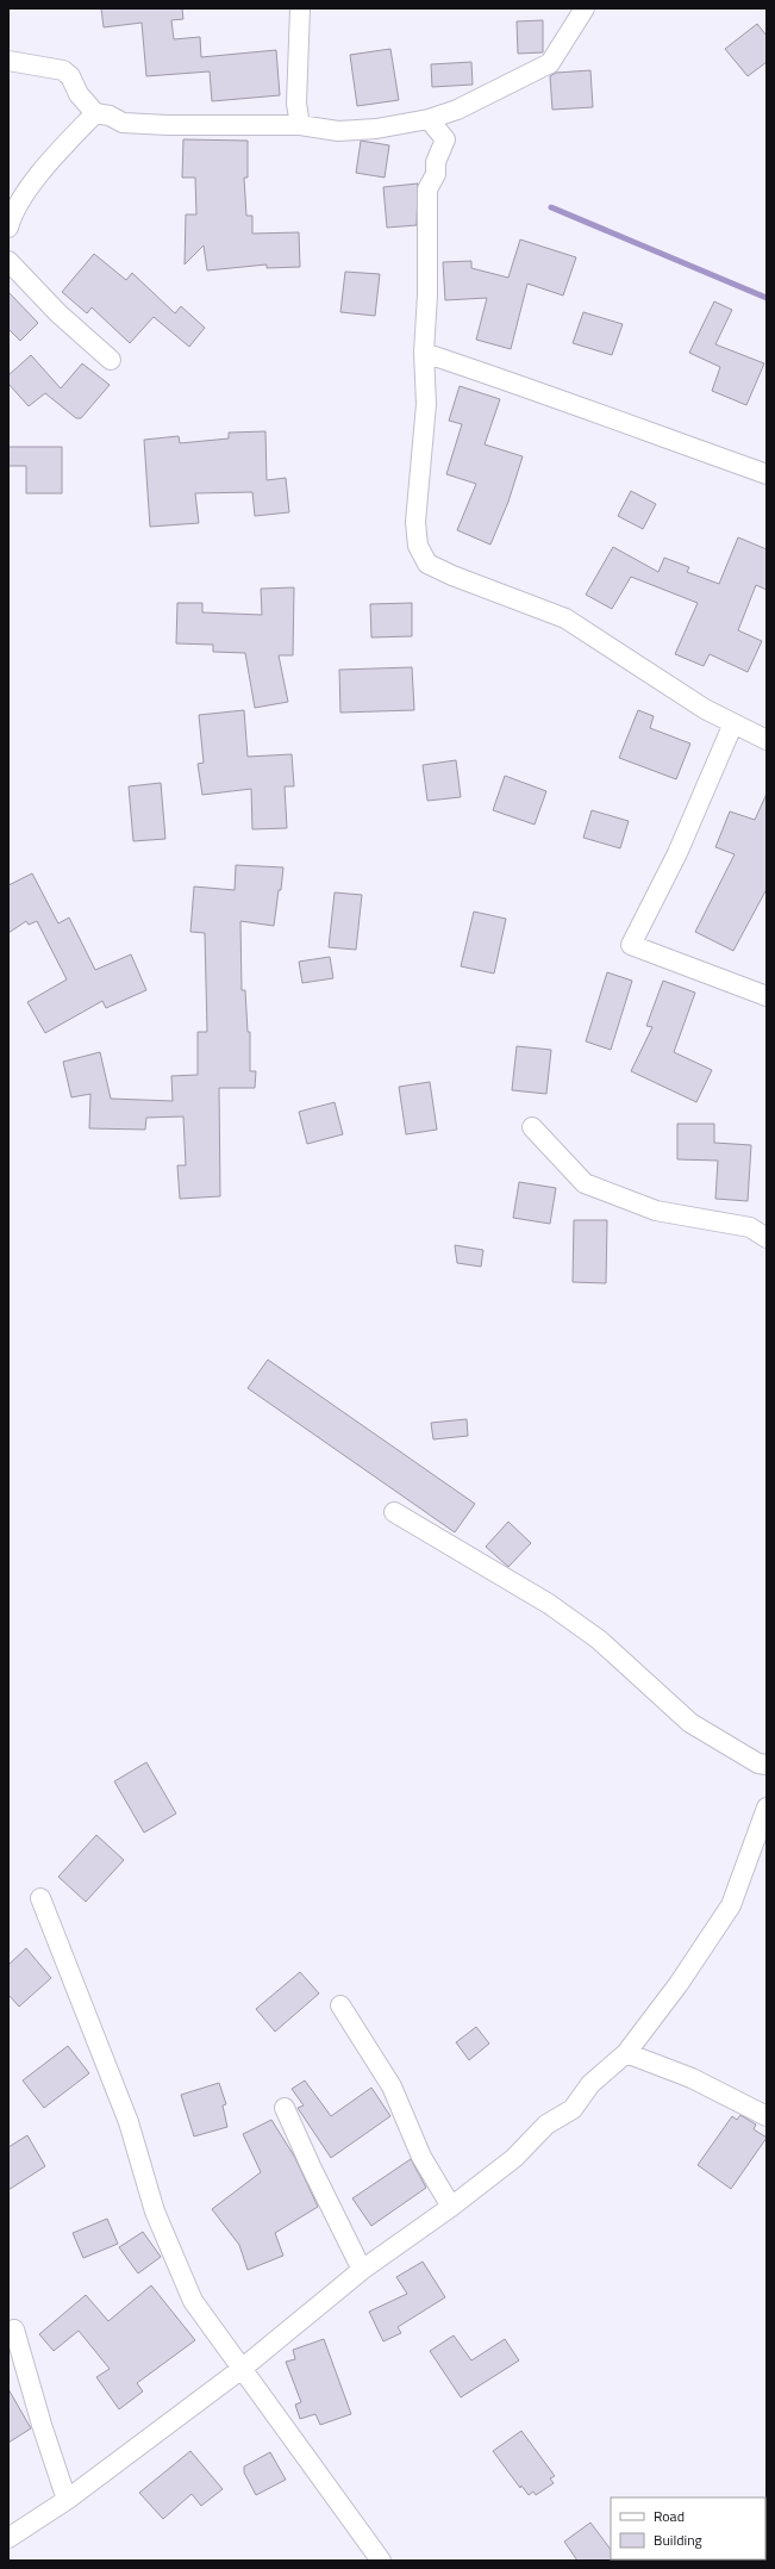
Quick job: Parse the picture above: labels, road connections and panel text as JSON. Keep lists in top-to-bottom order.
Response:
{
  "legend": ["Road", "Building"]
}
